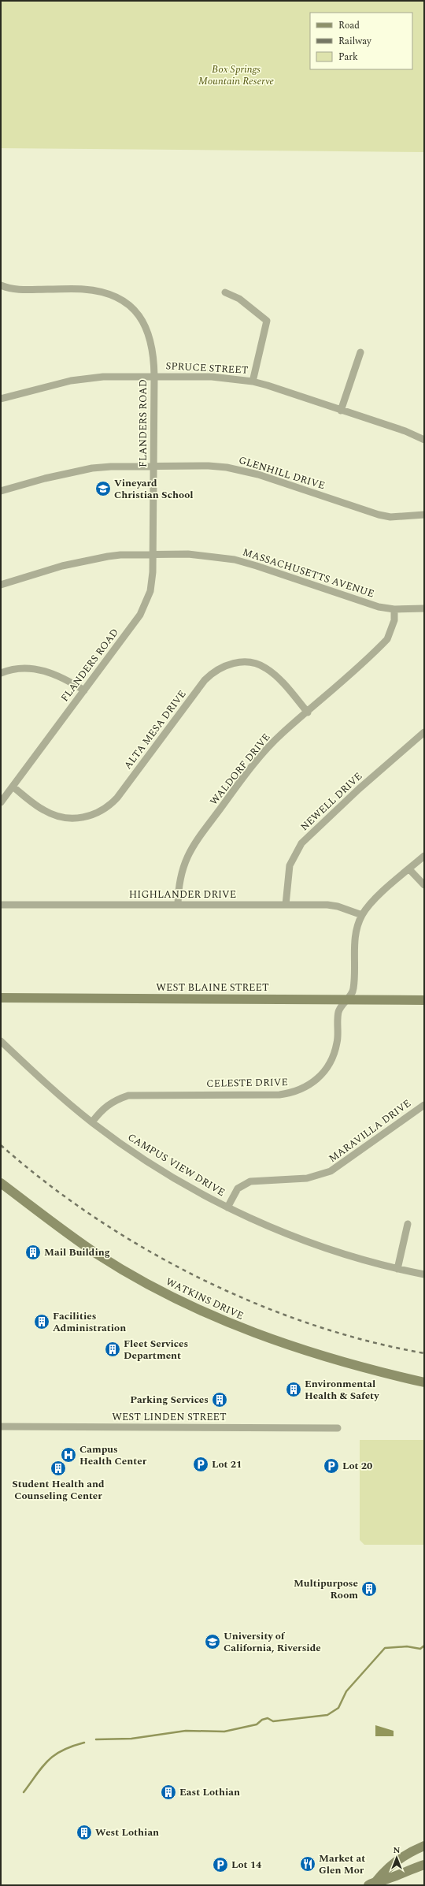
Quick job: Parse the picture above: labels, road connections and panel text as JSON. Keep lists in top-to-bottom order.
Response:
{
  "streets": {
    "street": [
      "SPRUCE STREET",
      "FLANDERS ROAD",
      "GLENHILL DRIVE",
      "MASSACHUSETTS AVENUE",
      "ALTA MESA DRIVE",
      "WALDORF DRIVE",
      "NEWELL DRIVE",
      "HIGHLANDER DRIVE",
      "WEST BLAINE STREET",
      "CELESTE DRIVE",
      "MARAVILLA DRIVE",
      "CAMPUS VIEW DRIVE",
      "WATKINS DRIVE",
      "WEST LINDEN STREET"
    ]
  },
  "crossings": [
    ["SPRUCE STREET", "FLANDERS ROAD"],
    ["FLANDERS ROAD", "GLENHILL DRIVE"],
    ["FLANDERS ROAD", "MASSACHUSETTS AVENUE"],
    ["FLANDERS ROAD", "ALTA MESA DRIVE"],
    ["MASSACHUSETTS AVENUE", "WALDORF DRIVE"],
    ["ALTA MESA DRIVE", "WALDORF DRIVE"],
    ["WALDORF DRIVE", "HIGHLANDER DRIVE"],
    ["NEWELL DRIVE", "HIGHLANDER DRIVE"],
    ["HIGHLANDER DRIVE", "CELESTE DRIVE"],
    ["WEST BLAINE STREET", "CELESTE DRIVE"],
    ["CELESTE DRIVE", "CAMPUS VIEW DRIVE"],
    ["MARAVILLA DRIVE", "CAMPUS VIEW DRIVE"]
  ],
  "parks": ["Box Springs Mountain Reserve"],
  "places": {
    "school or university": ["Vineyard Christian School", "University of California, Riverside"],
    "building": [
      "Mail Building",
      "Facilities Administration",
      "Fleet Services Department",
      "Environmental Health & Safety",
      "Parking Services",
      "Student Health and Counseling Center",
      "Multipurpose Room",
      "East Lothian",
      "West Lothian"
    ],
    "hospital": ["Campus Health Center"],
    "parking": ["Lot 21", "Lot 20", "Lot 14"],
    "restaurant": ["Market at Glen Mor"]
  },
  "legend": ["Road", "Railway", "Park"],
  "north": "top"
}
